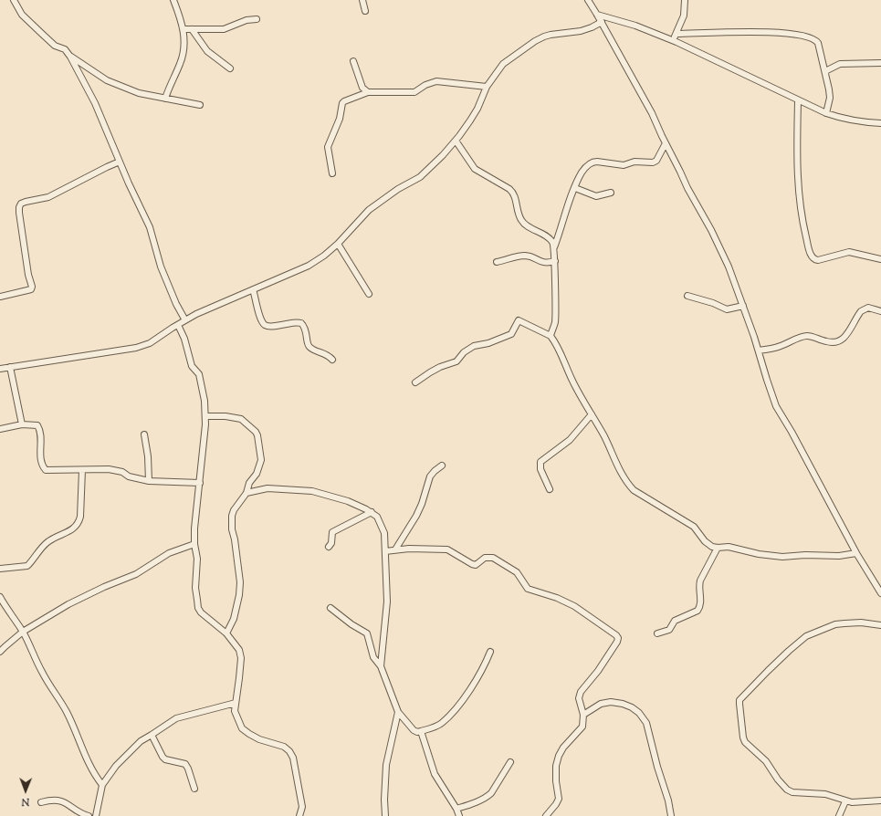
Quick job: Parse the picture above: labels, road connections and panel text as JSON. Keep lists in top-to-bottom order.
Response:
{
  "north": "bottom"
}
